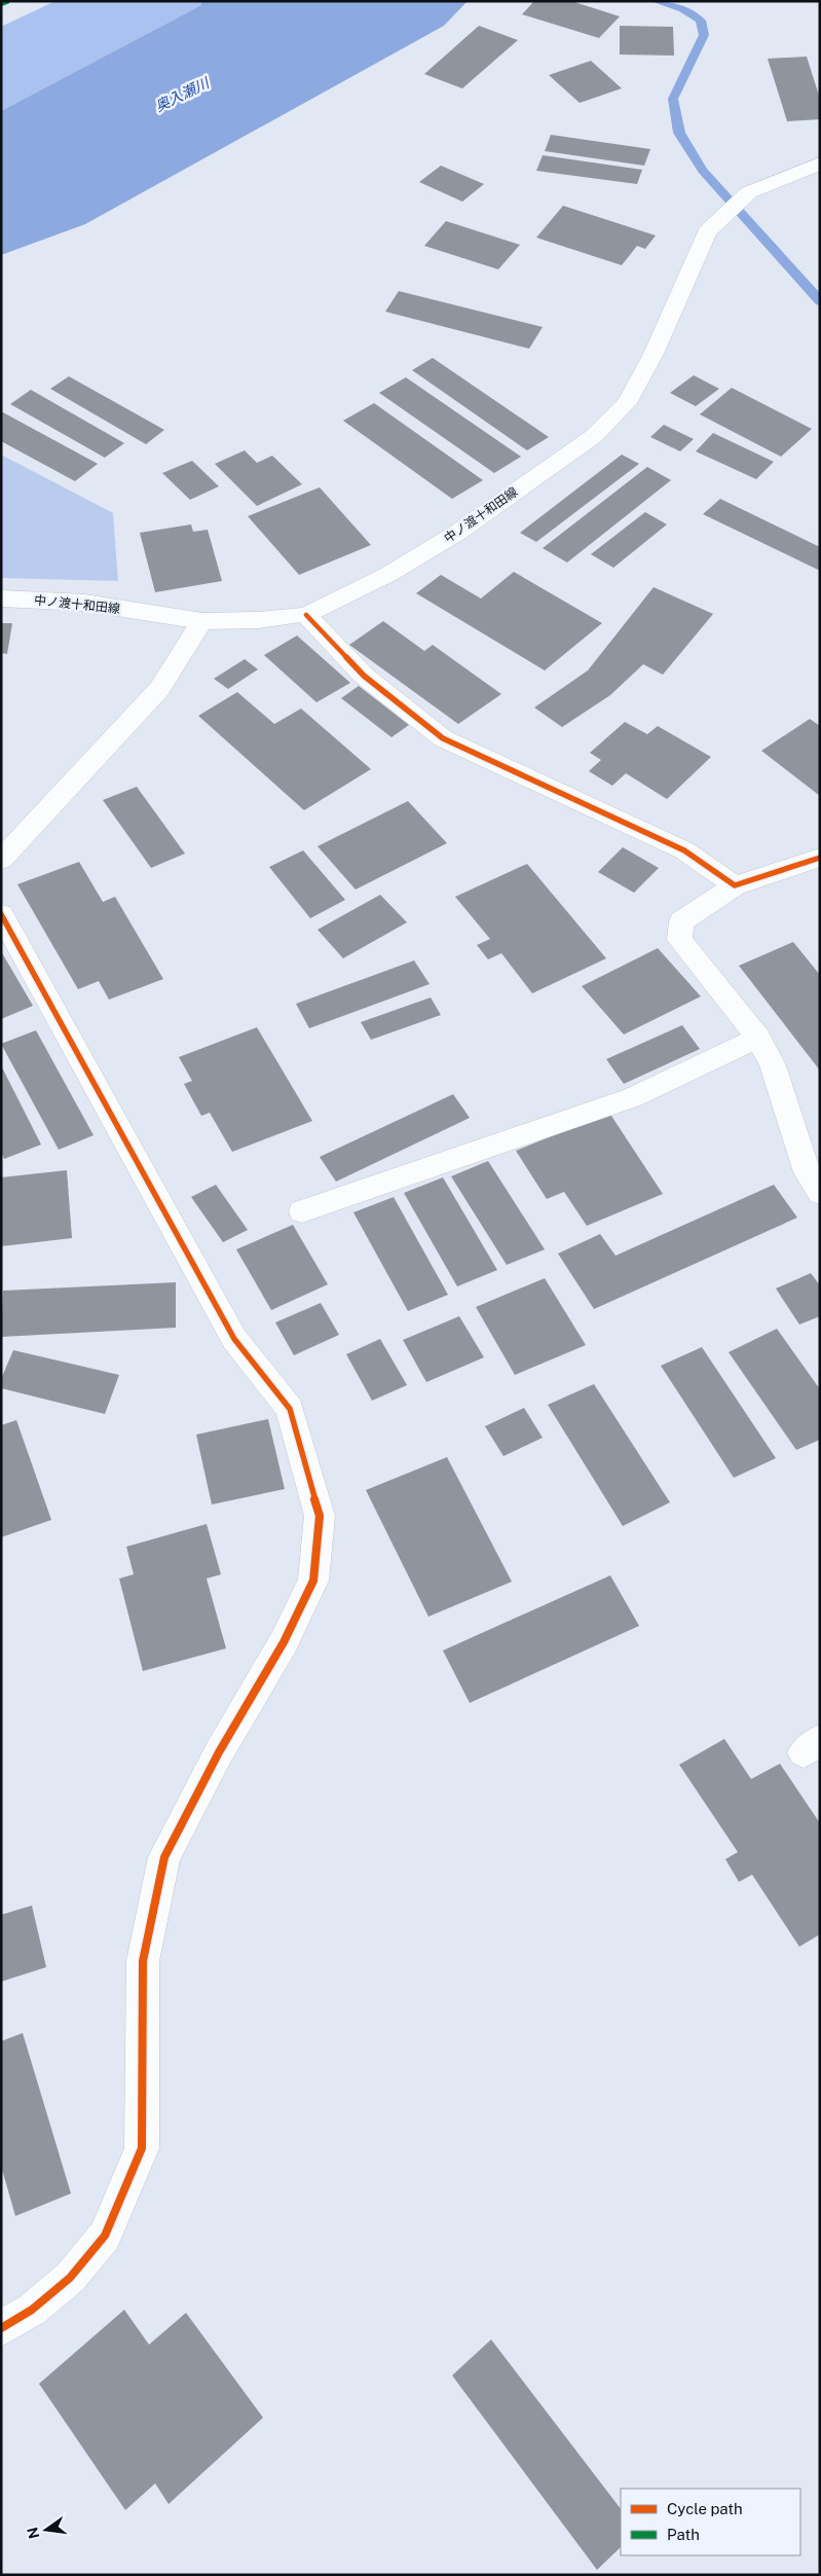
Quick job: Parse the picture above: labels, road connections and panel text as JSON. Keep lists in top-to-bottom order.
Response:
{
  "streets": {
    "street": ["中ノ渡十和田線"]
  },
  "water": ["奥入瀬川"],
  "legend": ["Cycle path", "Path"],
  "north": "left"
}
